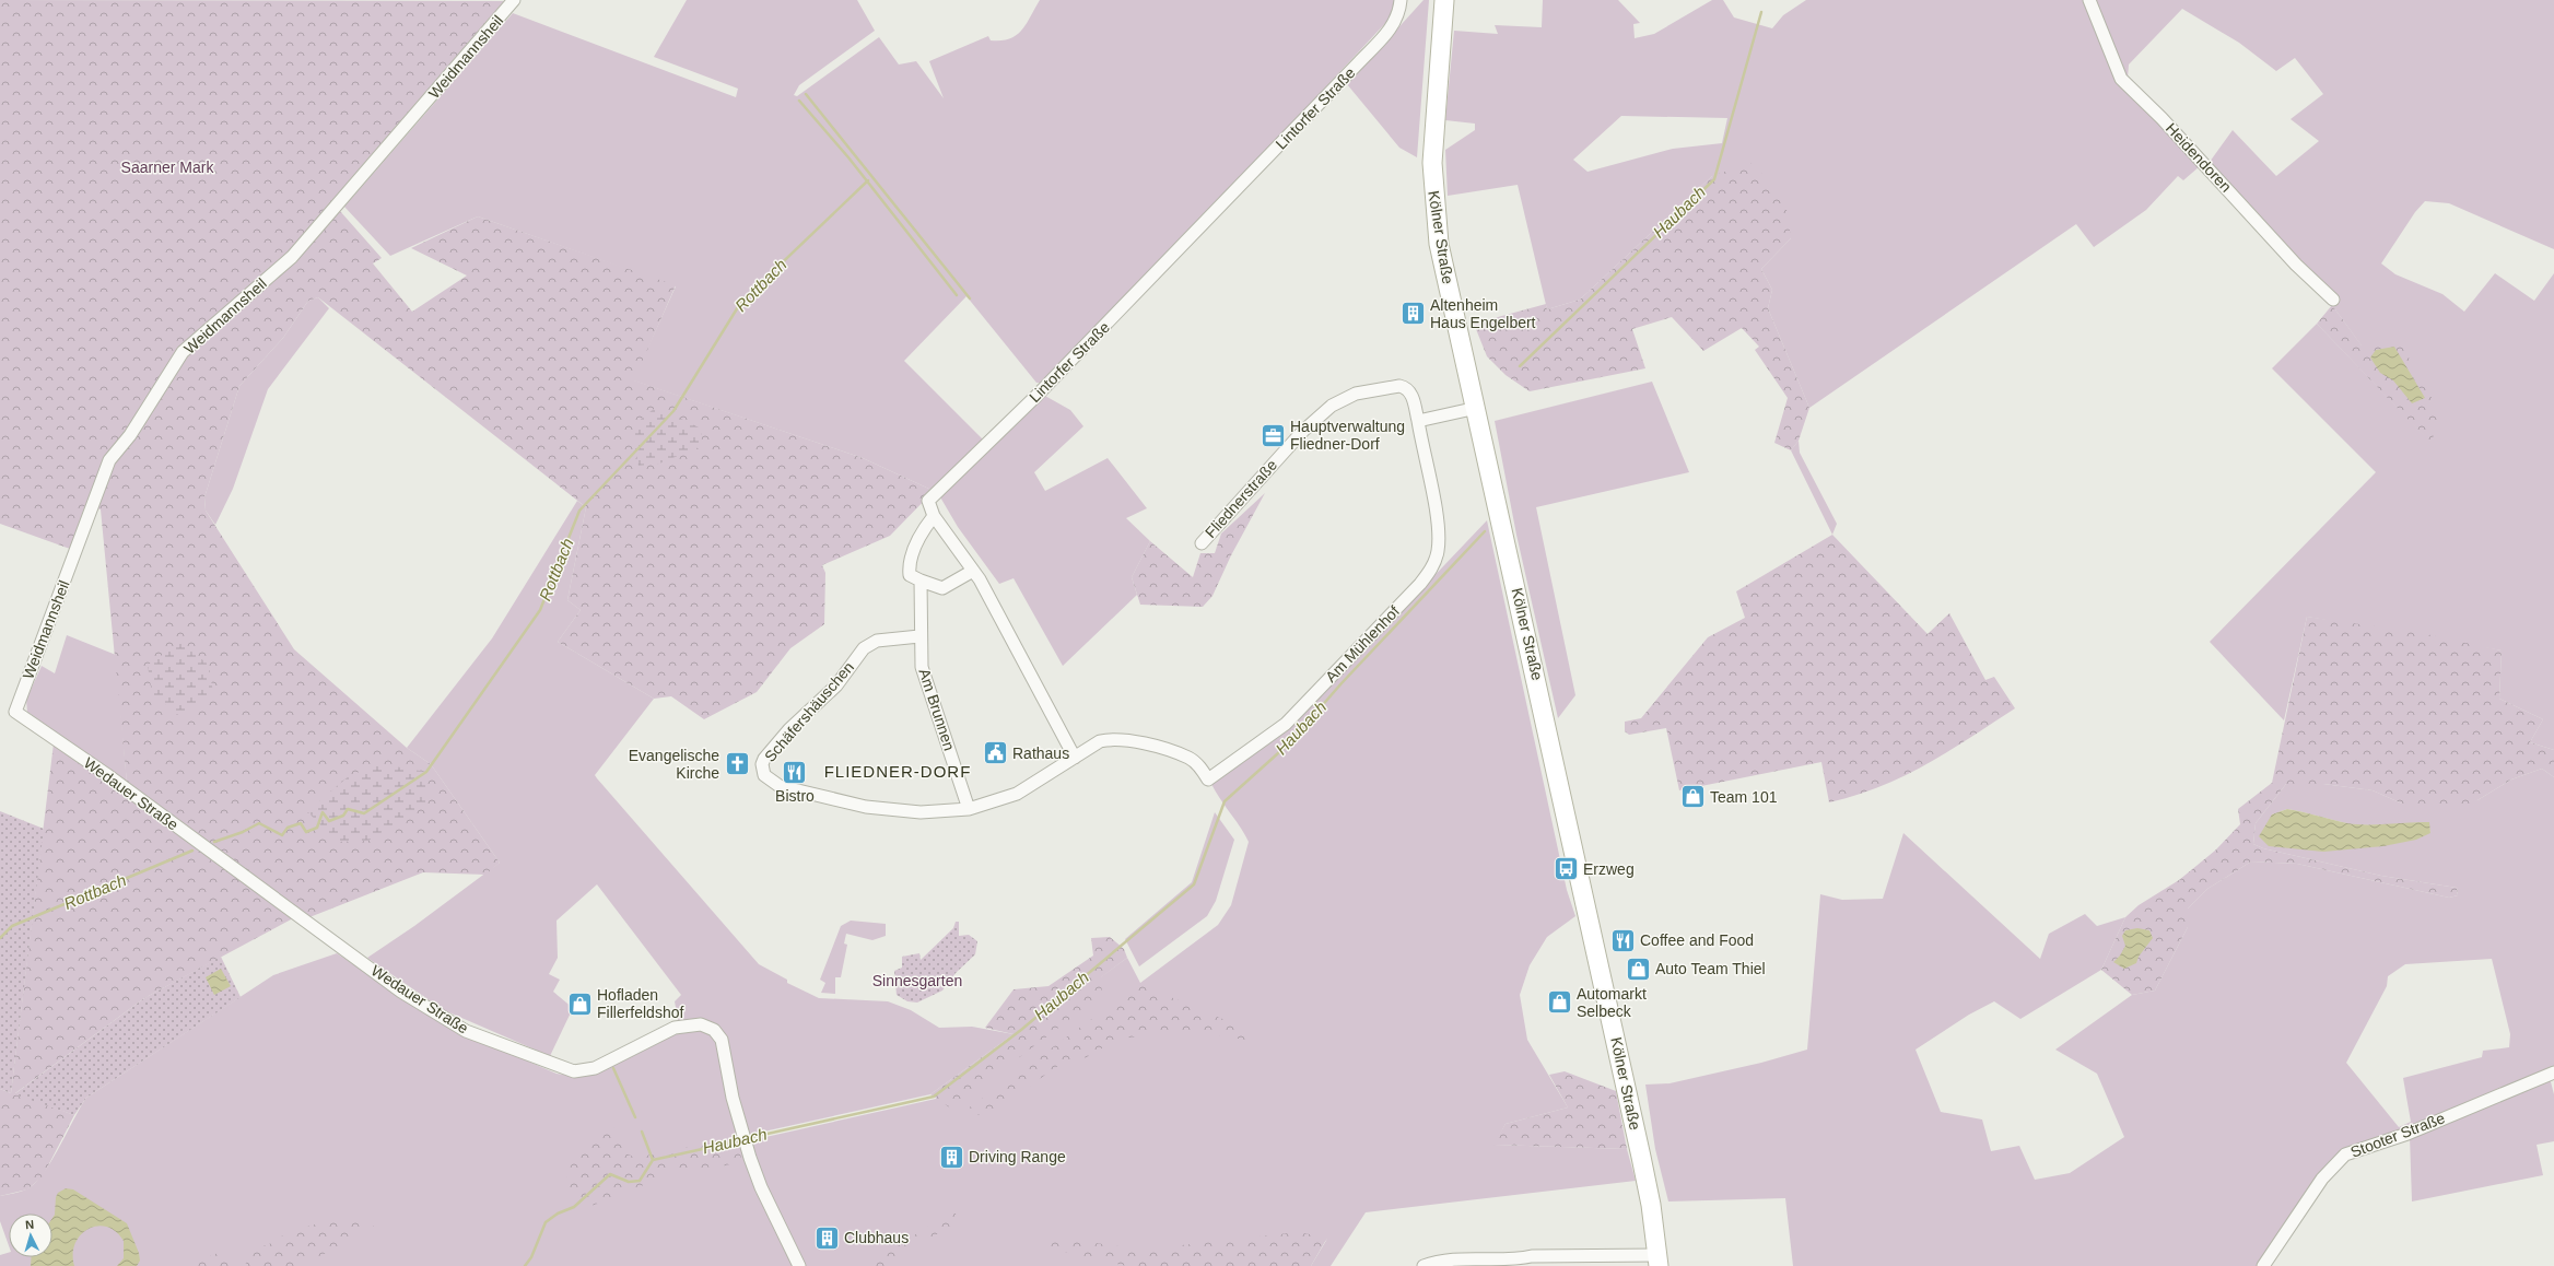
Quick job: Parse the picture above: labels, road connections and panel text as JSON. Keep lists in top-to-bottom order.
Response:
{
  "streets": {
    "main road": ["Kölner Straße"],
    "street": [
      "Weidmannsheil",
      "Lintorfer Straße",
      "Heidendoren",
      "Fliednerstraße",
      "Am Mühlenhof",
      "Am Brunnen",
      "Schäfershäuschen",
      "Wedauer Straße",
      "Stooter Straße"
    ]
  },
  "crossings": [
    ["Weidmannsheil", "Wedauer Straße"],
    ["Lintorfer Straße", "Am Mühlenhof"],
    ["Fliednerstraße", "Am Mühlenhof"],
    ["Am Mühlenhof", "Am Brunnen"],
    ["Am Mühlenhof", "Schäfershäuschen"],
    ["Am Brunnen", "Schäfershäuschen"]
  ],
  "districts": ["FLIEDNER-DORF"],
  "water": ["Haubach", "Rottbach"],
  "parks": ["Saarner Mark", "Sinnesgarten"],
  "places": {
    "building": ["Altenheim Haus Engelbert", "Driving Range", "Clubhaus"],
    "office": ["Hauptverwaltung Fliedner-Dorf"],
    "public building": ["Rathaus"],
    "church": ["Evangelische Kirche"],
    "restaurant": ["Bistro", "Coffee and Food"],
    "shop": [
      "Team 101",
      "Auto Team Thiel",
      "Automarkt Selbeck",
      "Hofladen Fillerfeldshof"
    ],
    "bus stop": ["Erzweg"]
  },
  "north": "top"
}
